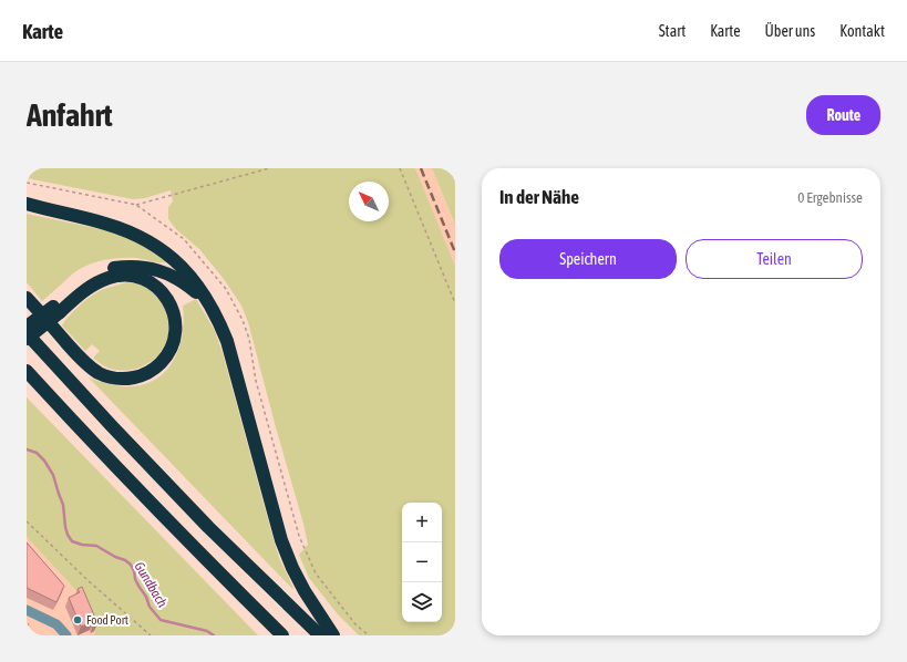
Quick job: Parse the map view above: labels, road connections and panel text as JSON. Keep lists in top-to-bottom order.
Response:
{
  "water": ["Gundbach"],
  "places": ["Food Port"],
  "north": "top left",
  "page": {
    "header": "Karte",
    "nav": [
      "Start",
      "Karte",
      "Über uns",
      "Kontakt"
    ],
    "buttons": [
      "Route",
      ["Speichern", "Teilen"]
    ],
    "title": "Anfahrt",
    "heading": ["In der Nähe", "0 Ergebnisse"],
    "map_buttons": ["+", "−"]
  }
}
